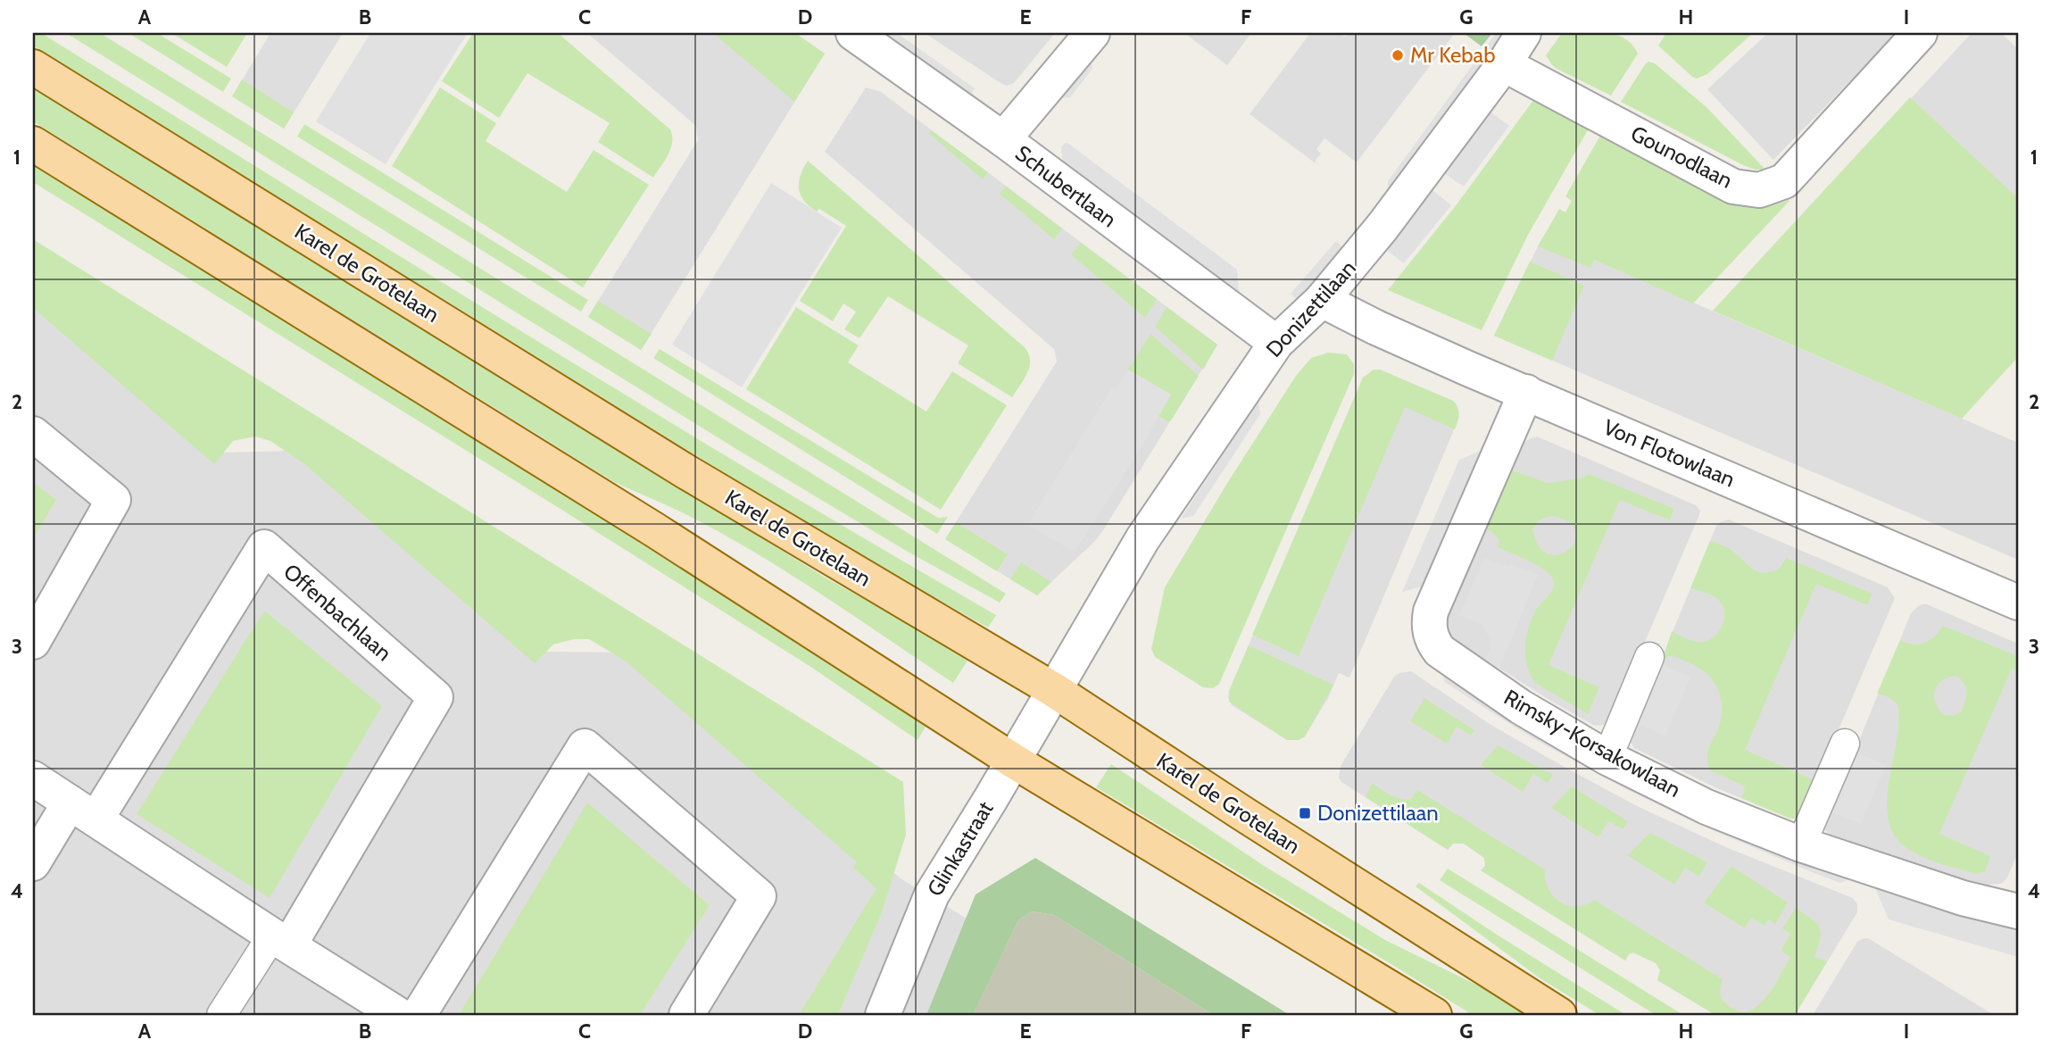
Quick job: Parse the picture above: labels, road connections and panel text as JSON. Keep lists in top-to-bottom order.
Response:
{
  "streets": {
    "main road": ["Karel de Grotelaan"],
    "street": [
      "Gounodlaan",
      "Schubertlaan",
      "Donizettilaan",
      "Von Flotowlaan",
      "Offenbachlaan",
      "Rimsky-Korsakowlaan",
      "Glinkastraat"
    ]
  },
  "crossings": [
    ["Gounodlaan", "Donizettilaan"],
    ["Schubertlaan", "Donizettilaan"],
    ["Karel de Grotelaan", "Donizettilaan"],
    ["Karel de Grotelaan", "Glinkastraat"],
    ["Donizettilaan", "Von Flotowlaan"],
    ["Donizettilaan", "Glinkastraat"],
    ["Von Flotowlaan", "Rimsky-Korsakowlaan"]
  ],
  "places": {
    "other": ["Mr Kebab"],
    "transit": ["Donizettilaan"]
  },
  "grid": {
    "columns": [
      "A",
      "B",
      "C",
      "D",
      "E",
      "F",
      "G",
      "H",
      "I"
    ],
    "rows": [
      "1",
      "2",
      "3",
      "4"
    ]
  }
}
